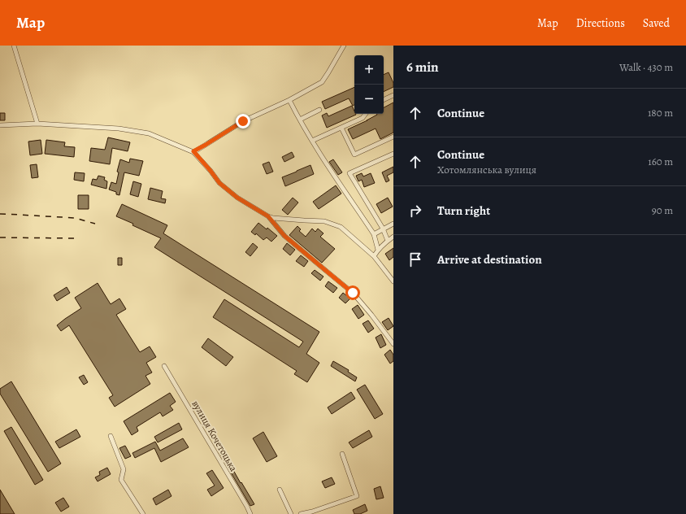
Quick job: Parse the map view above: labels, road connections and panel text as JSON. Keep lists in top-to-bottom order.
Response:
{
  "streets": {
    "street": ["вулиця Кочетоцька"]
  },
  "page": {
    "header": "Map",
    "nav": ["Map", "Directions", "Saved"],
    "heading": ["6 min", "Walk · 430 m"],
    "map_buttons": ["+", "−"],
    "list": [
      ["Continue", "180 m"],
      ["Continue", "Хотомлянська вулиця", "160 m"],
      ["Turn right", "90 m"],
      "Arrive at destination"
    ]
  }
}
